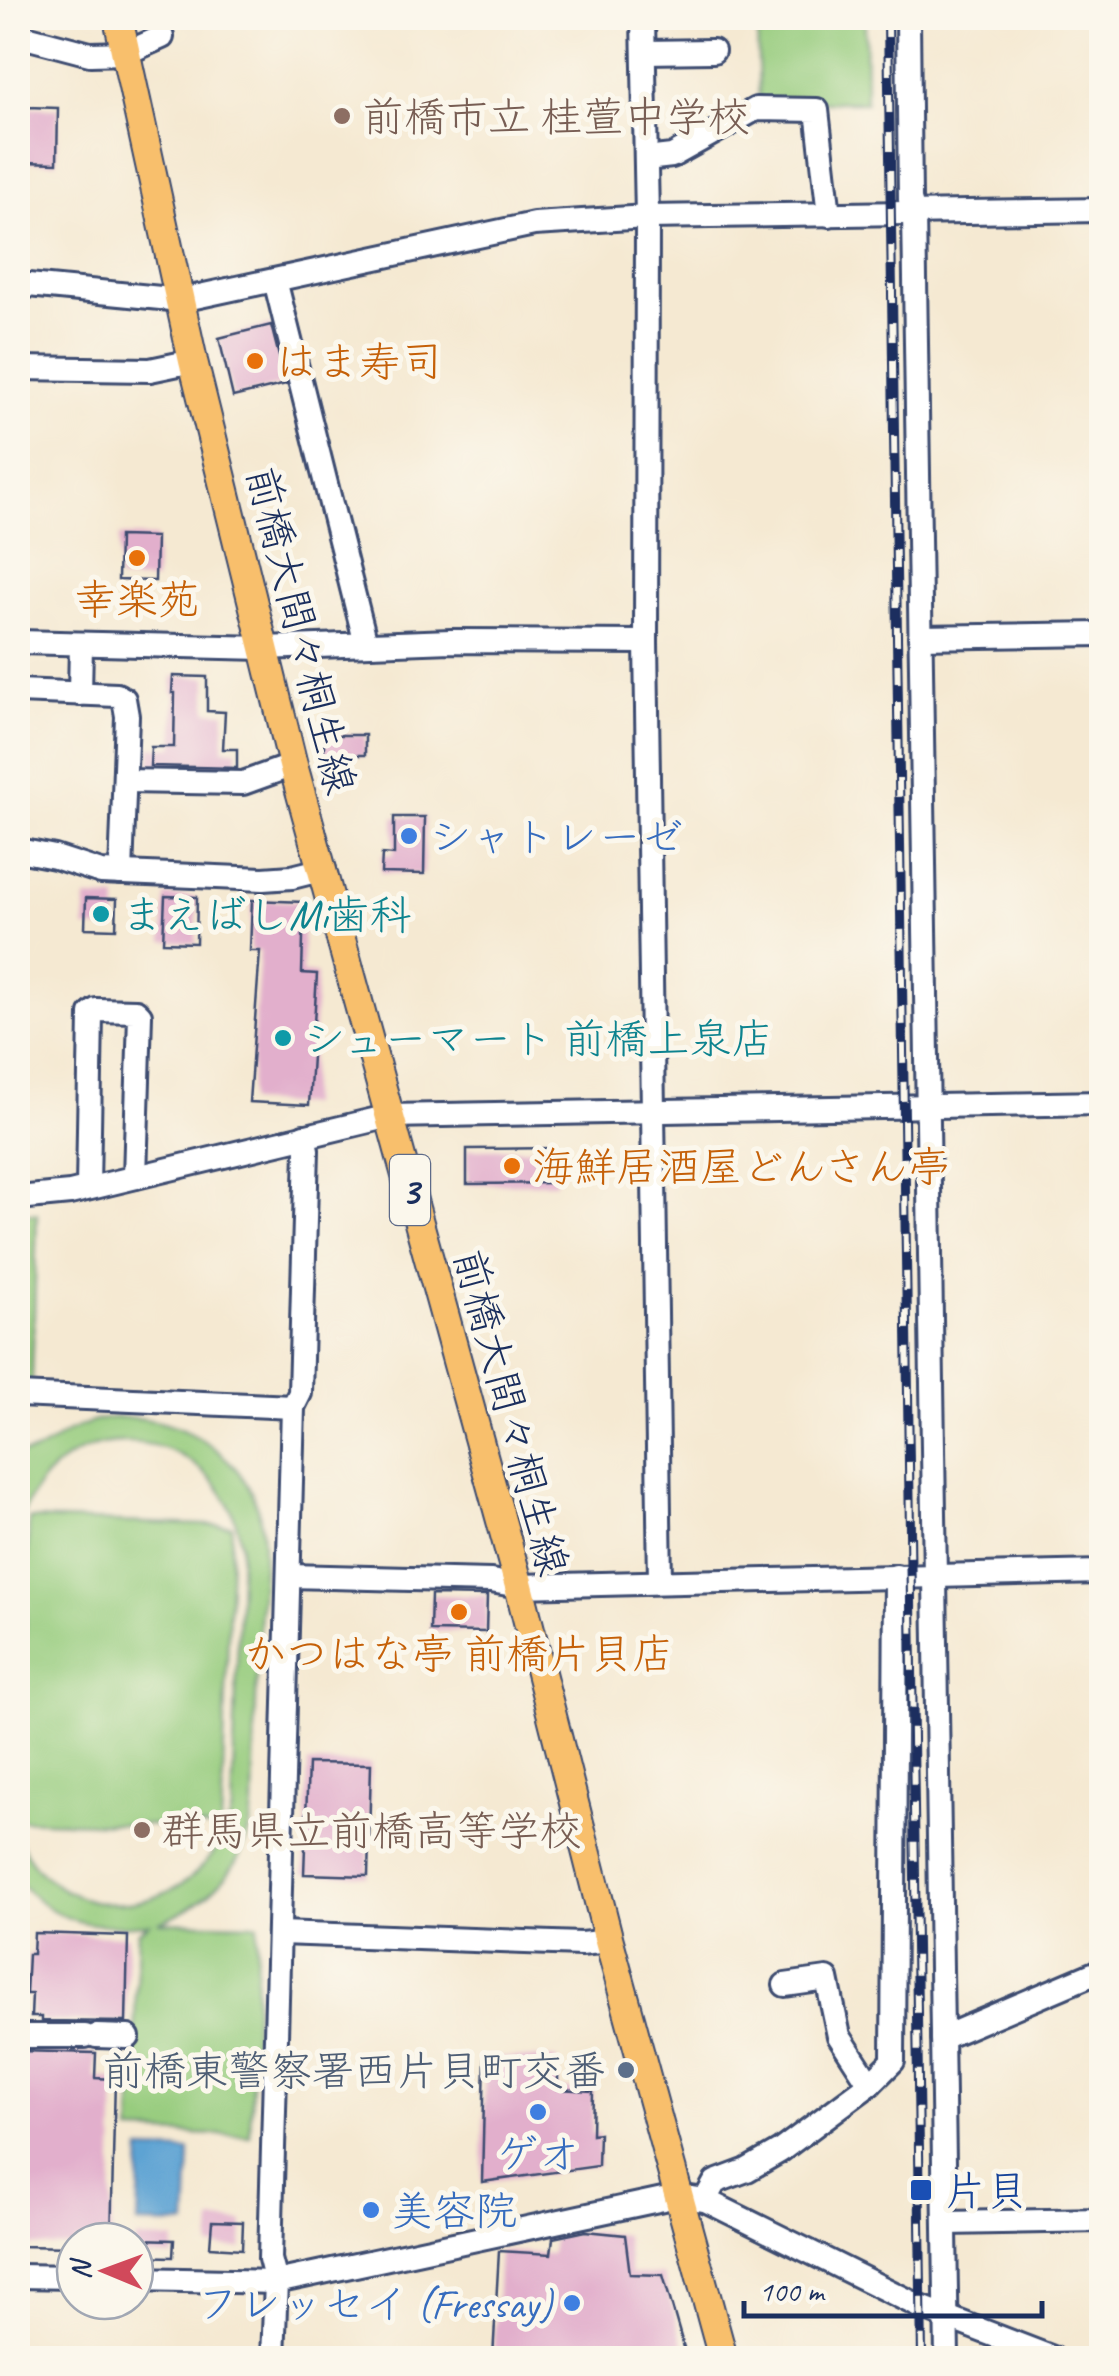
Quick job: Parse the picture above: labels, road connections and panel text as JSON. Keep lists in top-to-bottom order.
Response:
{
  "streets": {
    "main road": ["前橋大間々桐生線", "3"]
  },
  "places": {
    "other": [
      "前橋市立 桂萱中学校",
      "はま寿司",
      "幸楽苑",
      "シャトレーゼ",
      "まえばしMi歯科",
      "シューマート 前橋上泉店",
      "海鮮居酒屋どんさん亭",
      "かつはな亭 前橋片貝店",
      "群馬県立前橋高等学校",
      "前橋東警察署西片貝町交番",
      "ゲオ",
      "美容院",
      "フレッセイ (Fressay)"
    ],
    "transit": ["片貝"]
  },
  "scale_bar": "100 m",
  "north": "left"
}
